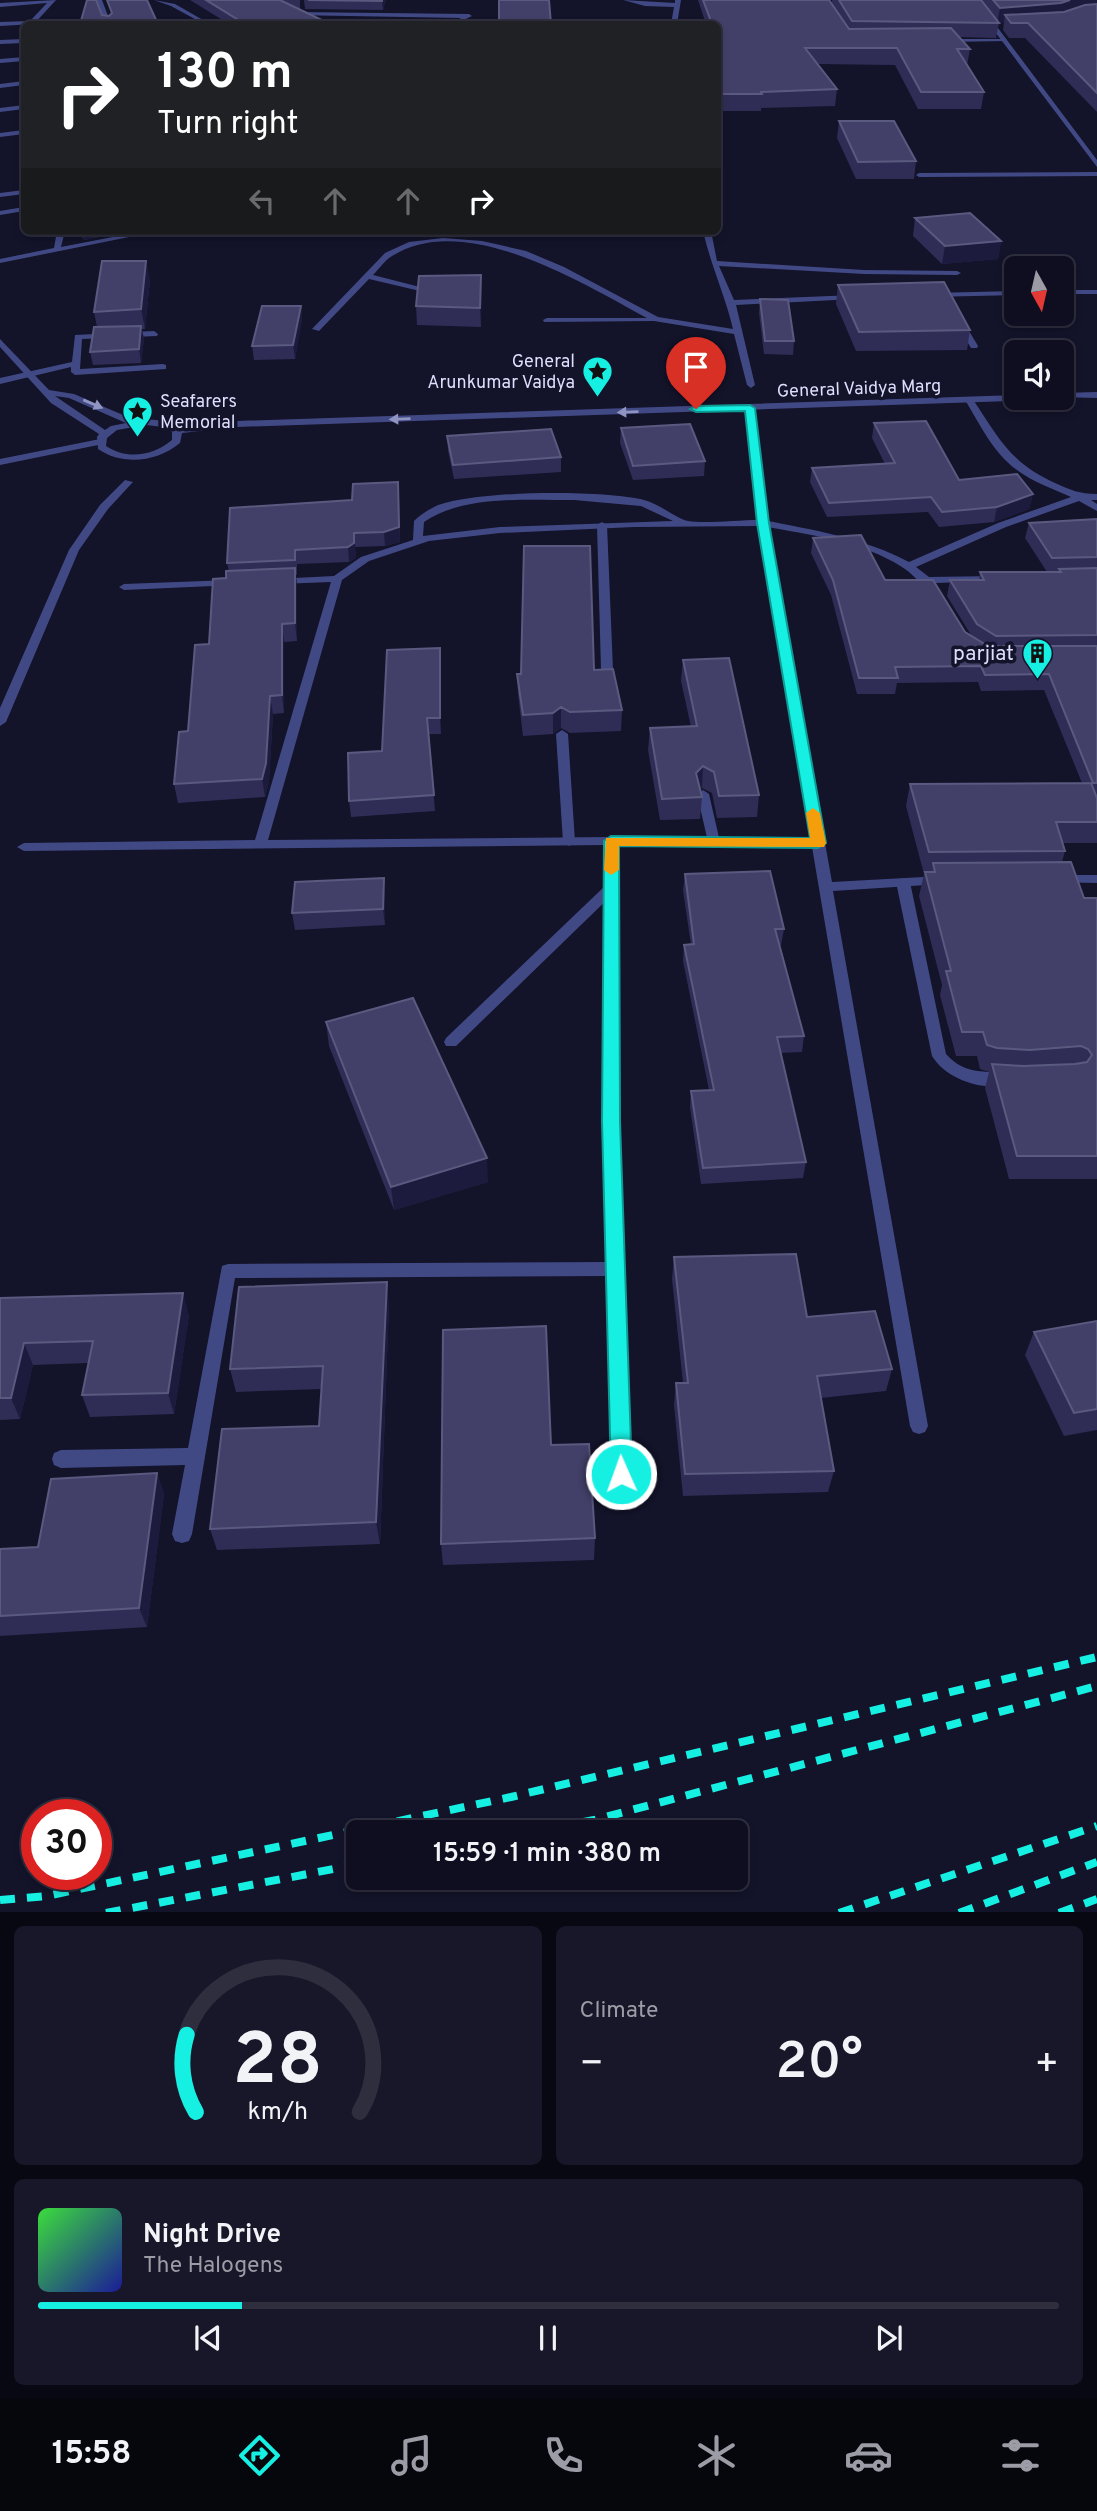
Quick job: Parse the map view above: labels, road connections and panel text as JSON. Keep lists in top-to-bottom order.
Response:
{
  "streets": {
    "street": ["General Vaidya Marg"]
  },
  "places": {
    "place": ["General Arunkumar Vaidya", "Seafarers Memorial"],
    "building": ["parjiat"]
  },
  "north": "bottom",
  "page": {
    "turn": ["130 m", "Turn right"],
    "limit": "30",
    "trip": "15:59 · 1 min · 380 m",
    "tile": "Climate",
    "heat": ["−", "20°", "+"],
    "song": ["Night Drive", "The Halogens"],
    "tabs": "15:58",
    "gauge": ["28", "km/h"]
  }
}
